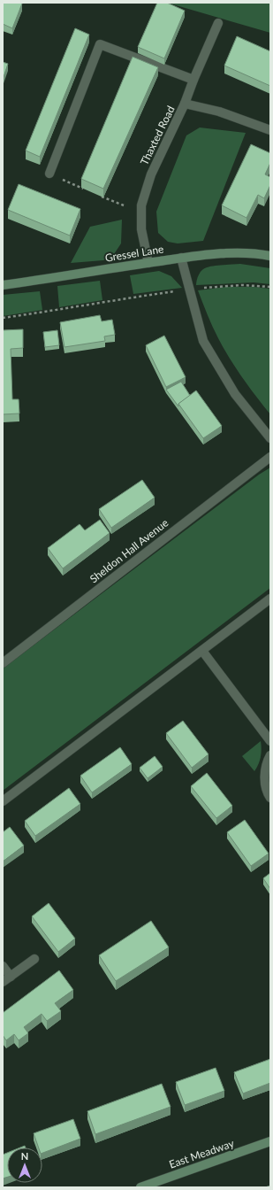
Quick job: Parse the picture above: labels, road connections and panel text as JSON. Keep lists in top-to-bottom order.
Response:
{
  "streets": {
    "street": [
      "Thaxted Road",
      "Gressel Lane",
      "Sheldon Hall Avenue",
      "East Meadway"
    ]
  },
  "crossings": [
    ["Thaxted Road", "Gressel Lane"]
  ],
  "north": "top"
}
